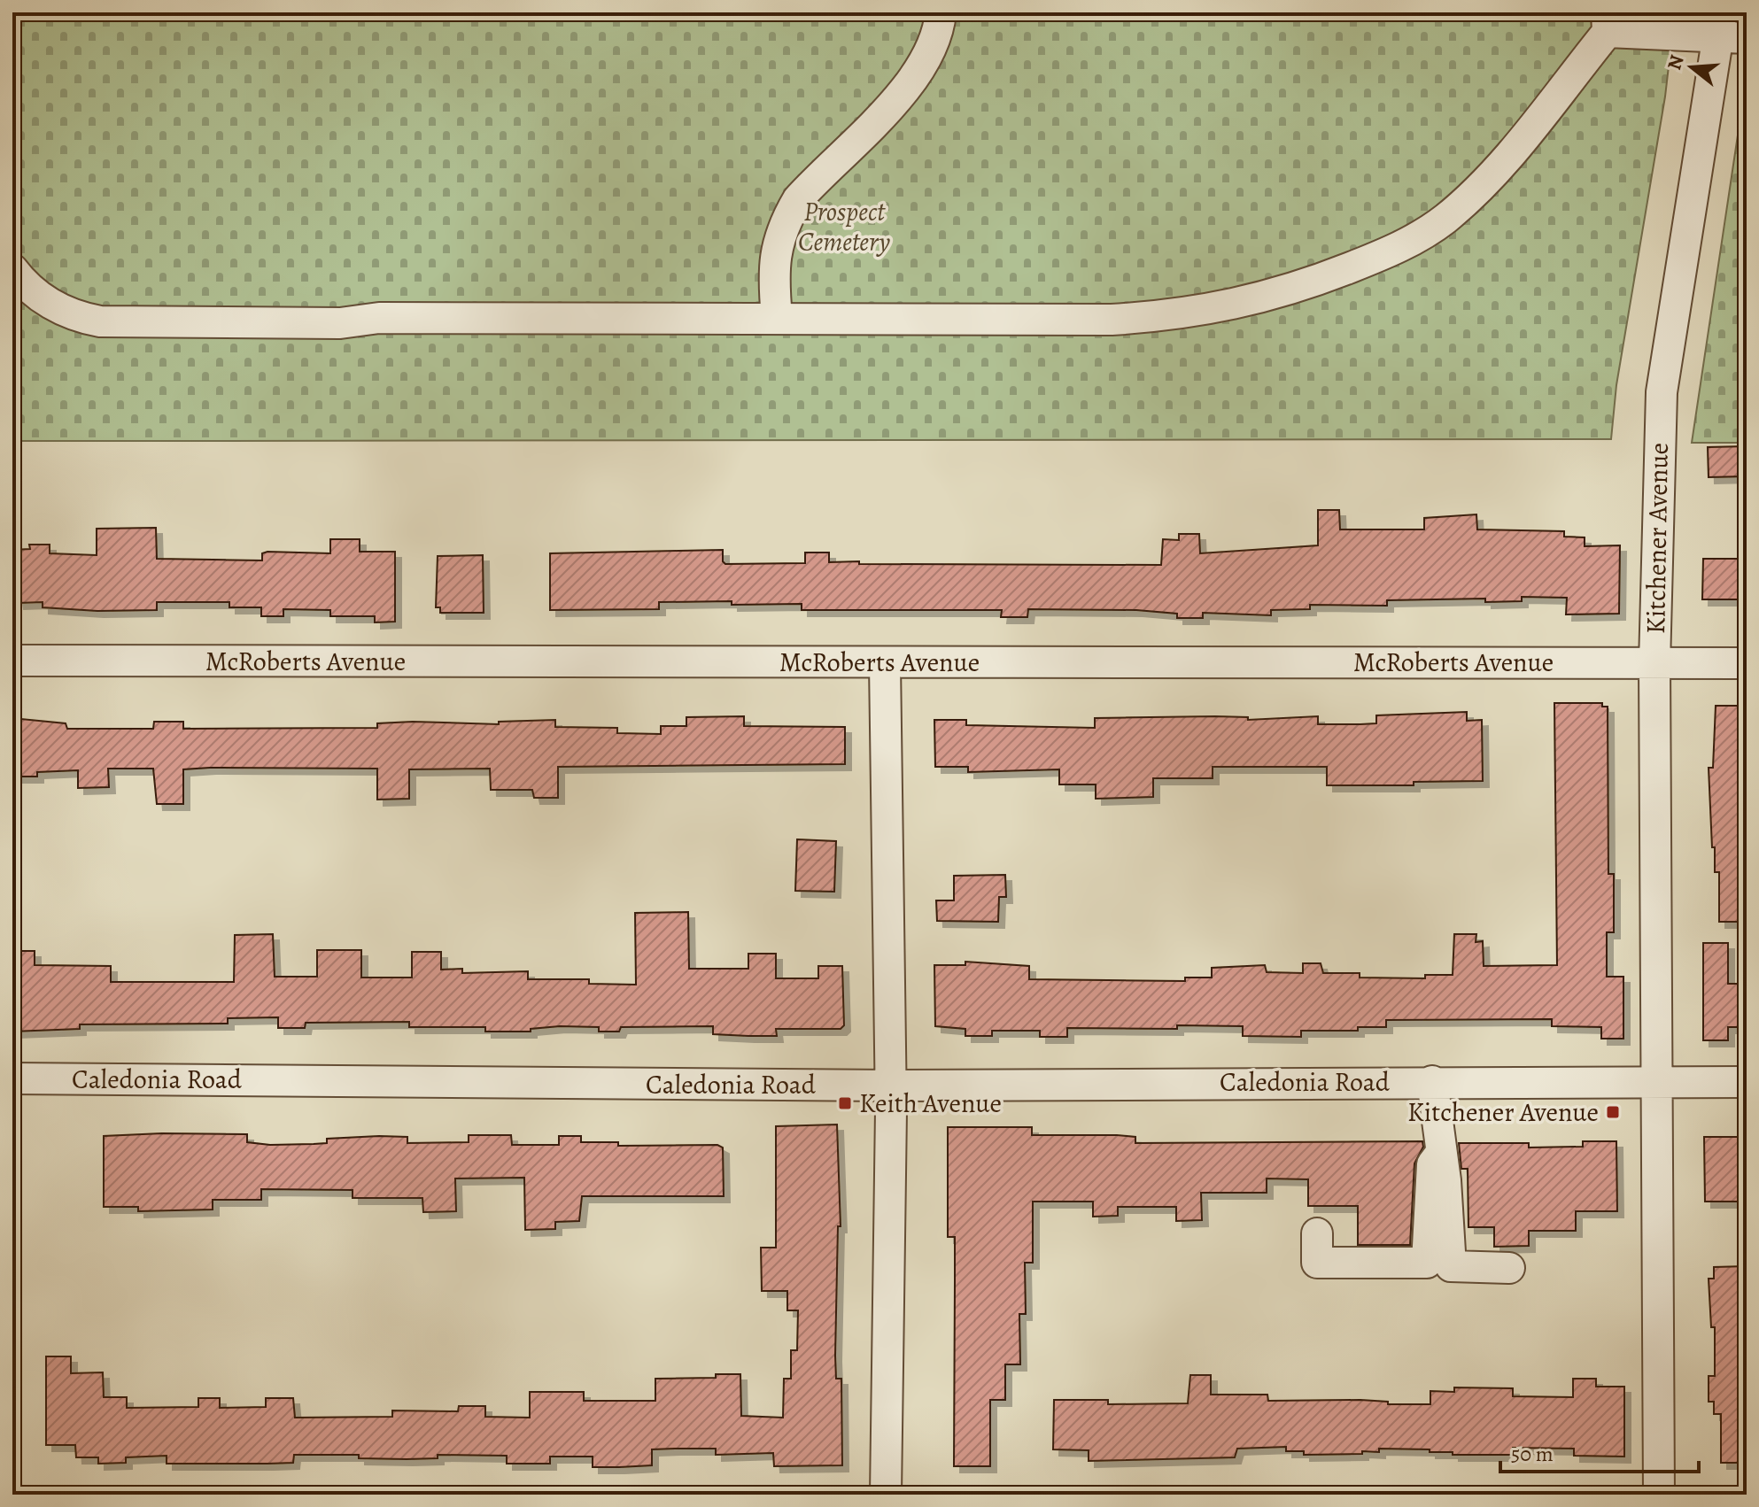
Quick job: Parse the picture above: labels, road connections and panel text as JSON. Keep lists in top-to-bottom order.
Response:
{
  "streets": {
    "street": ["Kitchener Avenue", "McRoberts Avenue", "Caledonia Road"]
  },
  "crossings": [
    ["Kitchener Avenue", "McRoberts Avenue"],
    ["Kitchener Avenue", "Caledonia Road"]
  ],
  "parks": ["Prospect Cemetery"],
  "places": {
    "transit": ["Keith Avenue", "Kitchener Avenue"]
  },
  "scale_bar": "50 m",
  "north": "left"
}
